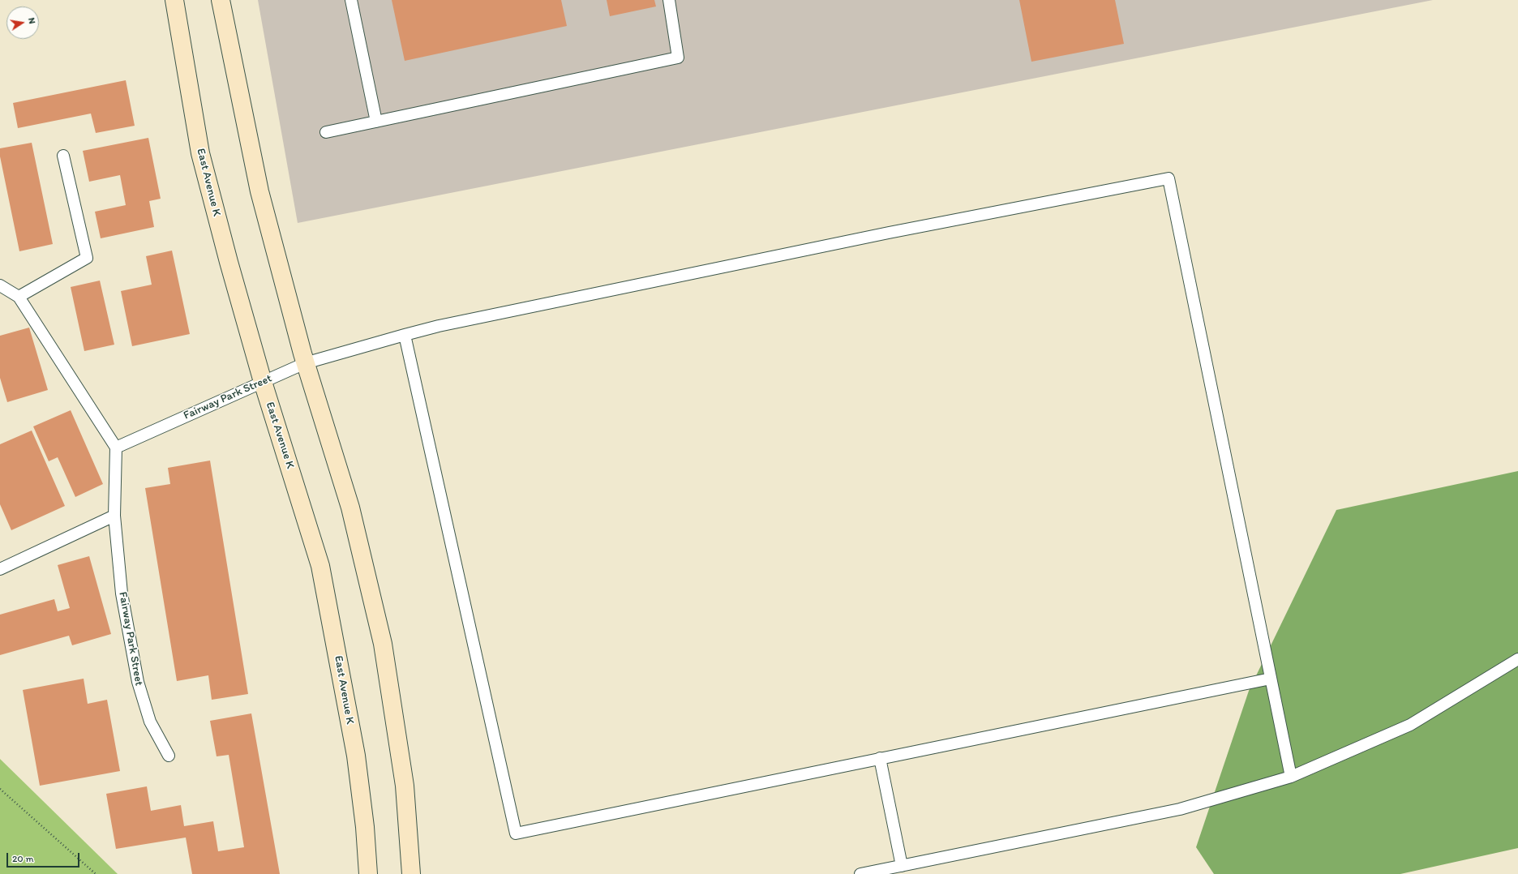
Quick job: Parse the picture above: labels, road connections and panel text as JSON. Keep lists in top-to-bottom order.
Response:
{
  "streets": {
    "street": ["East Avenue K"],
    "lane": ["Fairway Park Street"]
  },
  "crossings": [
    ["East Avenue K", "Fairway Park Street"]
  ],
  "scale_bar": "20 m",
  "north": "right"
}
